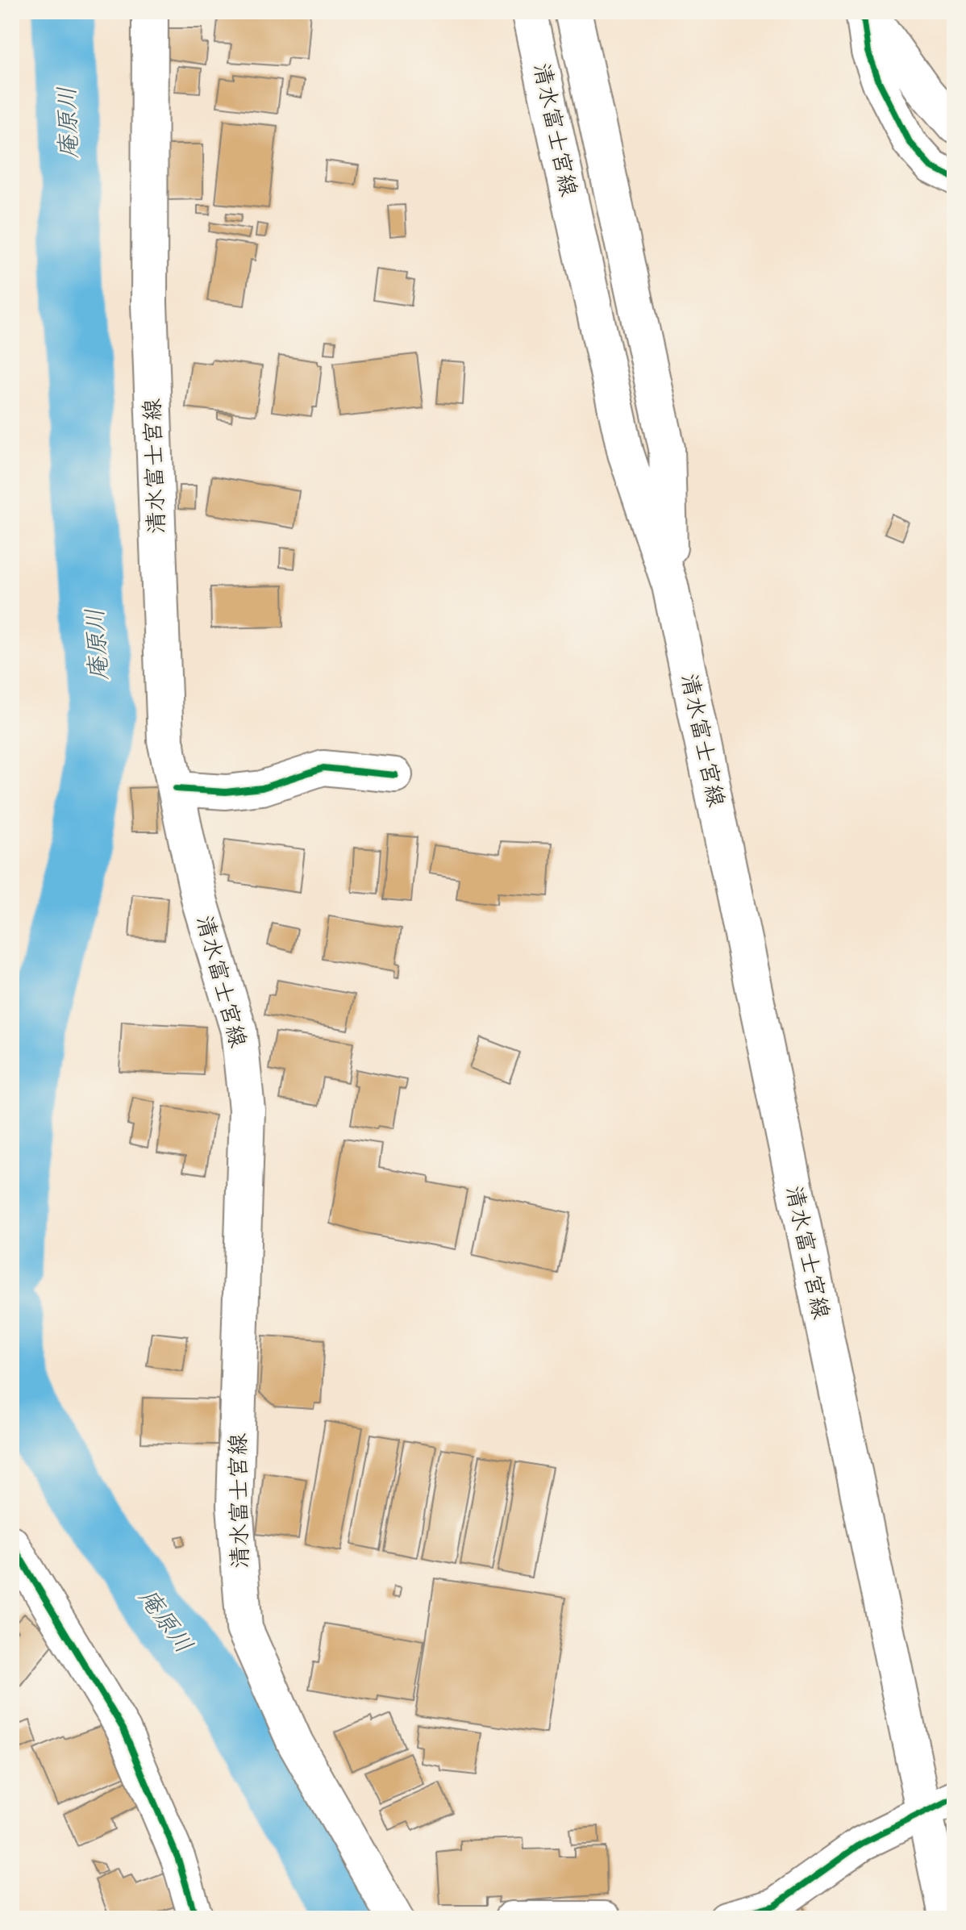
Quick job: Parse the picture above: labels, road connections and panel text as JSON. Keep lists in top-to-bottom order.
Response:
{
  "streets": {
    "main road": ["清水富士宮線"]
  },
  "water": ["庵原川"]
}
